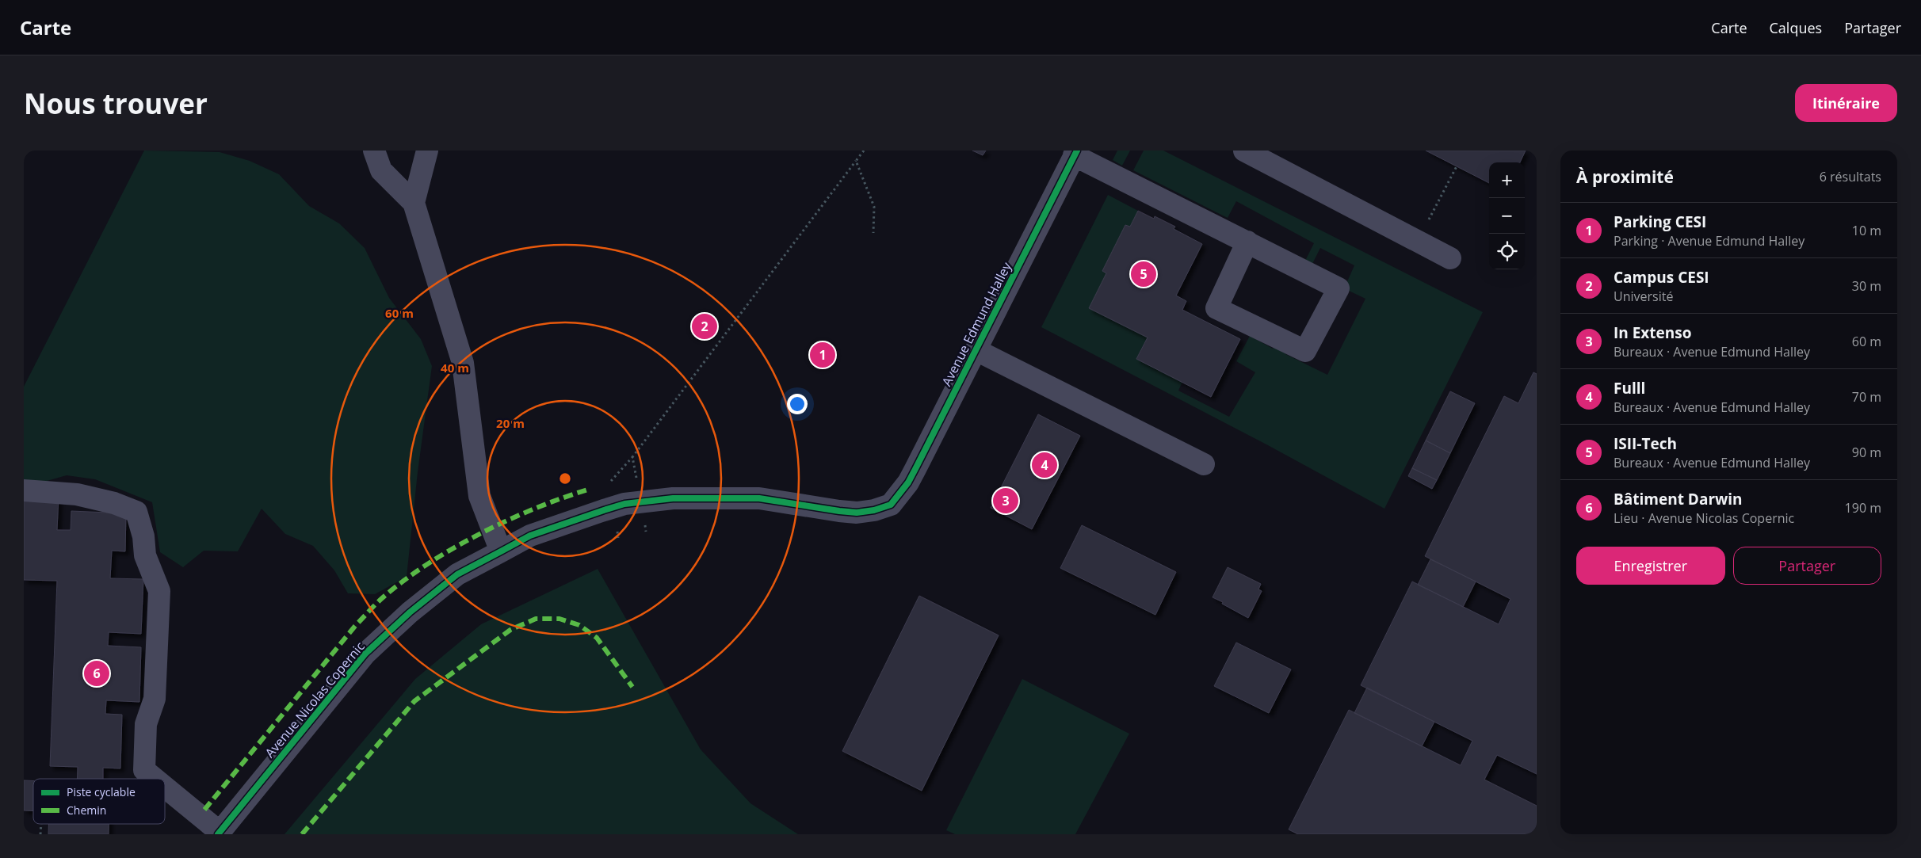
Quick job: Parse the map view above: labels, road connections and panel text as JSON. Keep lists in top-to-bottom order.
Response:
{
  "streets": {
    "street": ["Avenue Edmund Halley", "Avenue Nicolas Copernic"]
  },
  "crossings": [
    ["Avenue Edmund Halley", "Avenue Nicolas Copernic"]
  ],
  "legend": ["Piste cyclable", "Chemin"],
  "page": {
    "header": "Carte",
    "nav": ["Carte", "Calques", "Partager"],
    "buttons": [
      "Itinéraire",
      ["Enregistrer", "Partager"]
    ],
    "title": "Nous trouver",
    "heading": ["À proximité", "6 résultats"],
    "map_buttons": ["+", "−"],
    "list": [
      {
        "mark": "1",
        "name": "Parking CESI",
        "note": "Parking · Avenue Edmund Halley",
        "value": "10 m"
      },
      {
        "mark": "2",
        "name": "Campus CESI",
        "note": "Université",
        "value": "30 m"
      },
      {
        "mark": "3",
        "name": "In Extenso",
        "note": "Bureaux · Avenue Edmund Halley",
        "value": "60 m"
      },
      {
        "mark": "4",
        "name": "Fulll",
        "note": "Bureaux · Avenue Edmund Halley",
        "value": "70 m"
      },
      {
        "mark": "5",
        "name": "ISII-Tech",
        "note": "Bureaux · Avenue Edmund Halley",
        "value": "90 m"
      },
      {
        "mark": "6",
        "name": "Bâtiment Darwin",
        "note": "Lieu · Avenue Nicolas Copernic",
        "value": "190 m"
      }
    ],
    "pins": [
      "5",
      "2",
      "1",
      "4",
      "3",
      "6"
    ]
  },
  "rings": ["60 m", "40 m", "20 m"]
}
